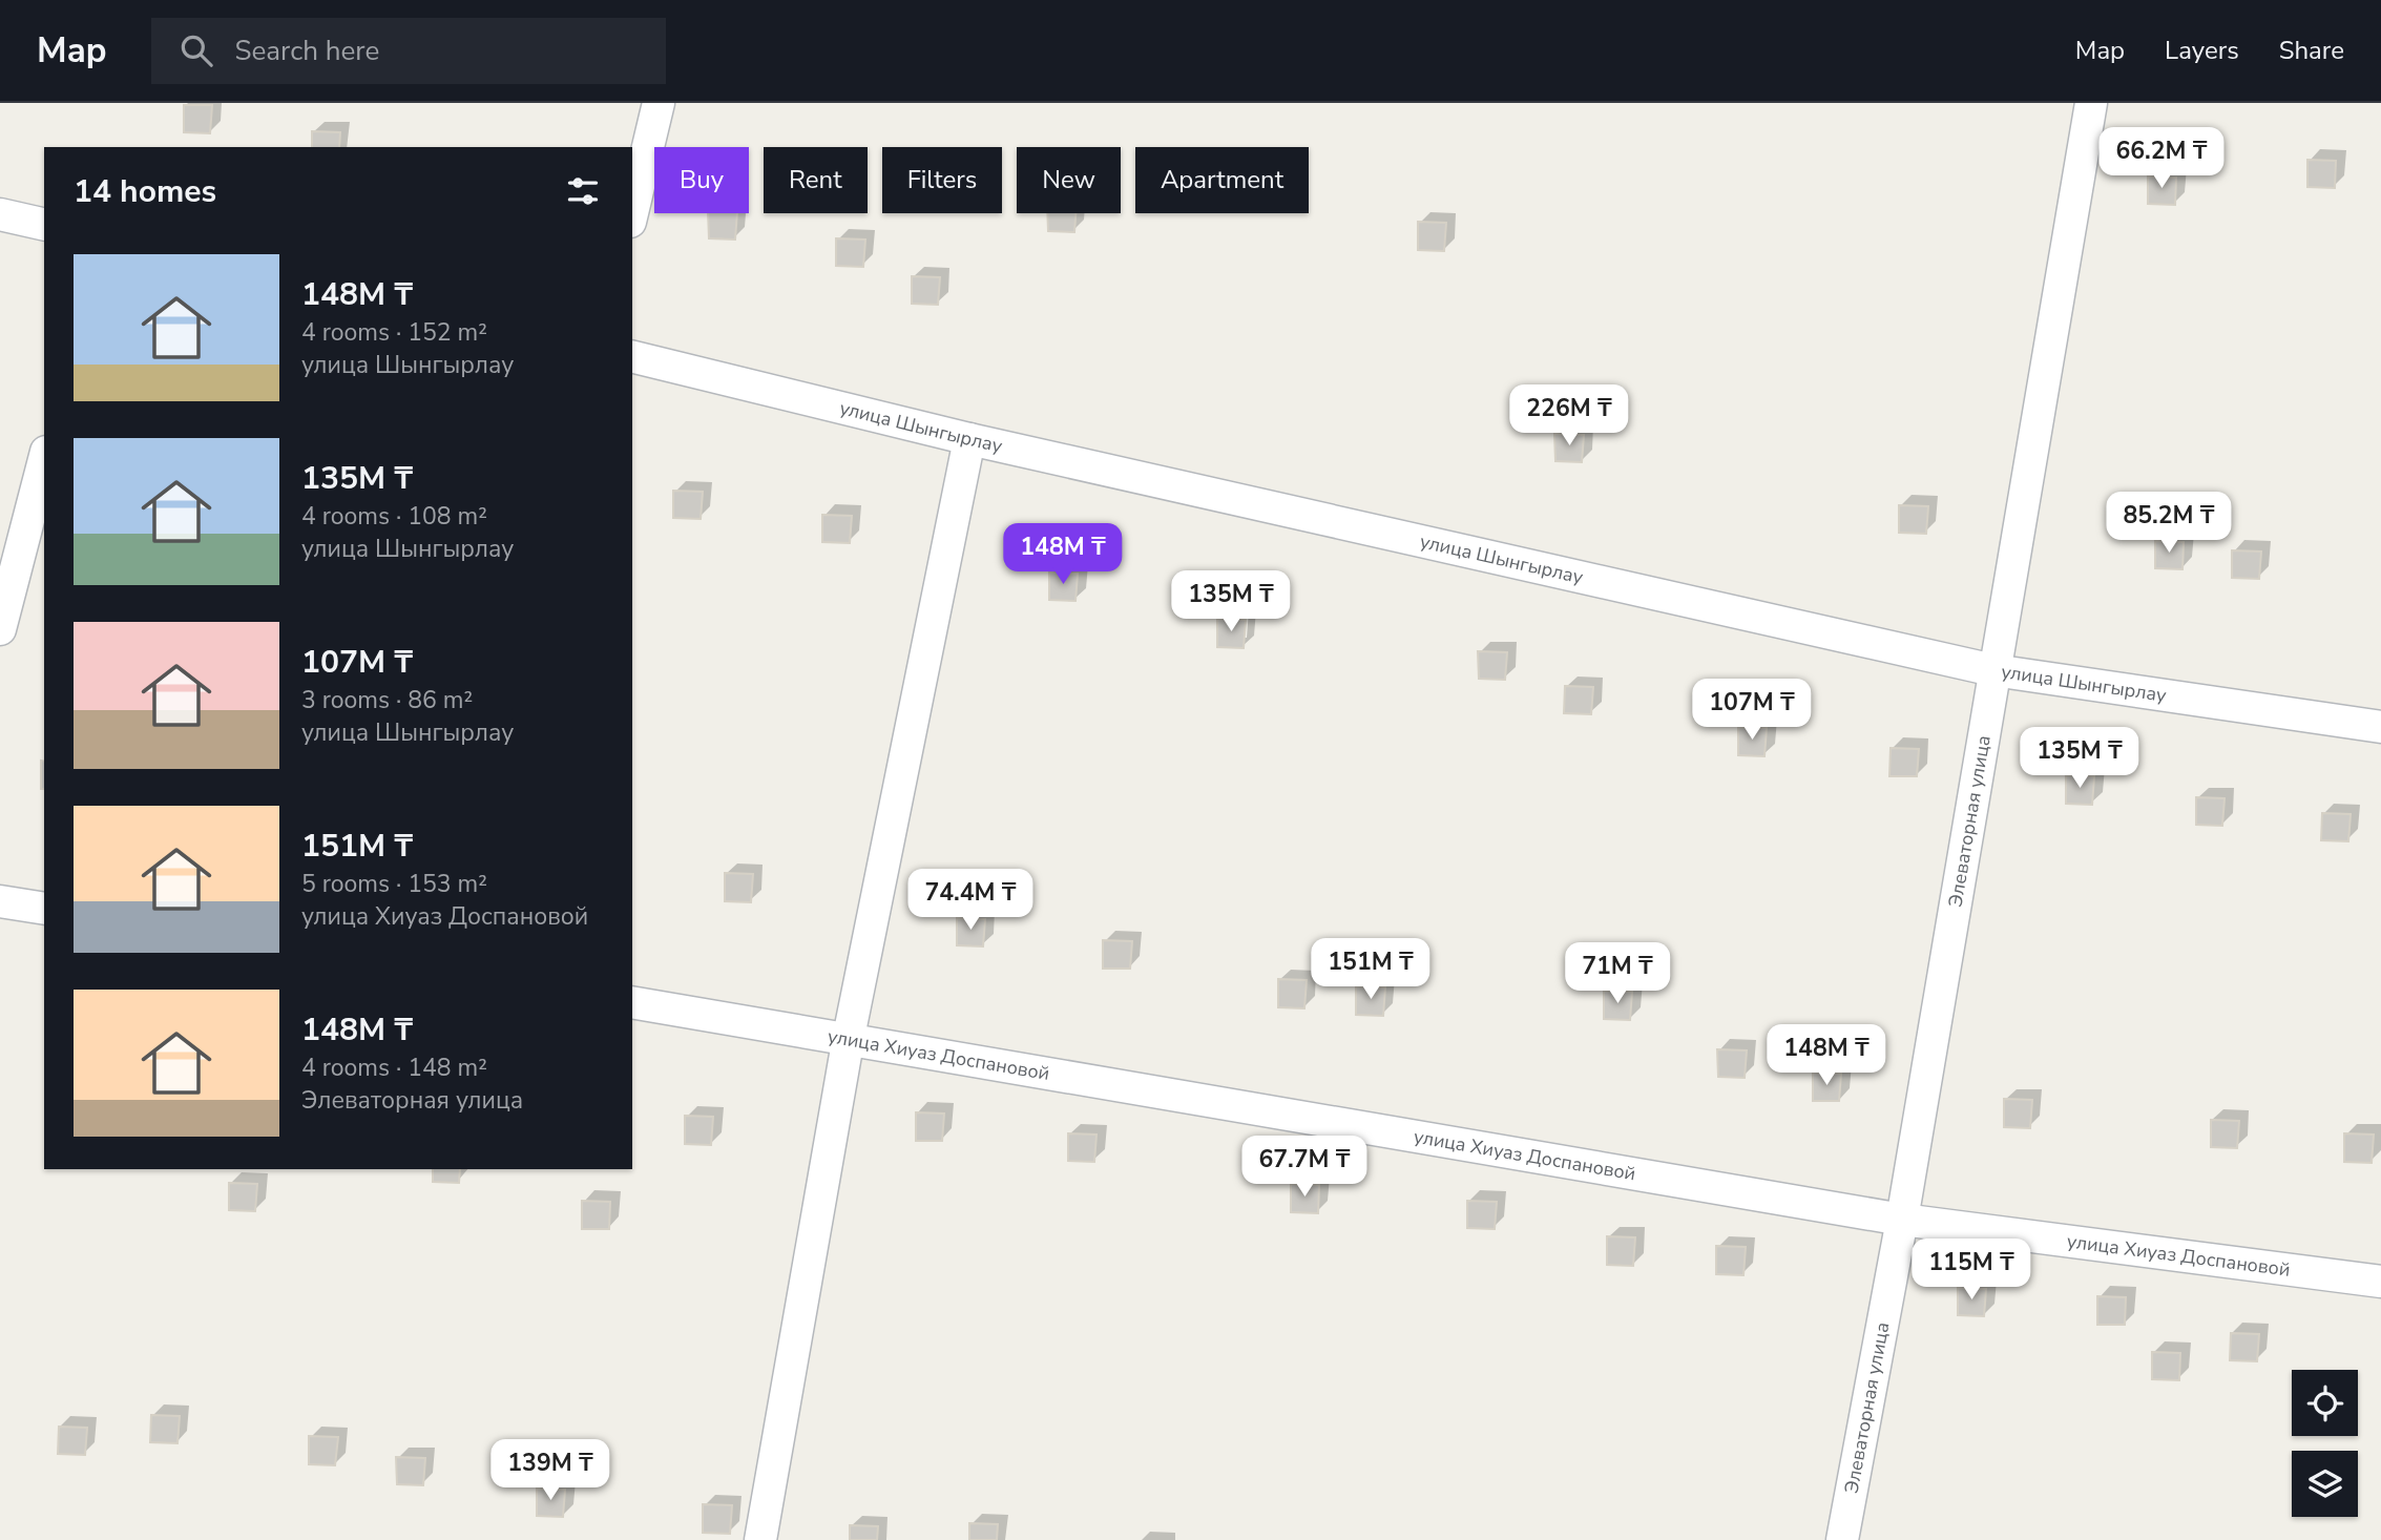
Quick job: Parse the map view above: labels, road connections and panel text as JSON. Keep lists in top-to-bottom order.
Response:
{
  "streets": {
    "street": ["улица Шынгырлау", "Элеваторная улица", "улица Хиуаз Доспановой"]
  },
  "crossings": [
    ["улица Шынгырлау", "Элеваторная улица"],
    ["Элеваторная улица", "улица Хиуаз Доспановой"]
  ],
  "page": {
    "header": "Map",
    "search": "Search here",
    "nav": ["Map", "Layers", "Share"],
    "price": [
      "66.2M ₸",
      "226M ₸",
      "85.2M ₸",
      "148M ₸",
      "135M ₸",
      "107M ₸",
      "135M ₸",
      "74.4M ₸",
      "151M ₸",
      "71M ₸",
      "148M ₸",
      "67.7M ₸",
      "115M ₸",
      "139M ₸"
    ],
    "chip": [
      "Buy",
      "Rent",
      "Filters",
      "New",
      "Apartment"
    ],
    "heading": "14 homes",
    "list": [
      {
        "name": "148M ₸",
        "note": "4 rooms · 152 m² · улица Шынгырлау"
      },
      {
        "name": "135M ₸",
        "note": "4 rooms · 108 m² · улица Шынгырлау"
      },
      {
        "name": "107M ₸",
        "note": "3 rooms · 86 m² · улица Шынгырлау"
      },
      {
        "name": "151M ₸",
        "note": "5 rooms · 153 m² · улица Хиуаз Доспановой"
      },
      {
        "name": "148M ₸",
        "note": "4 rooms · 148 m² · Элеваторная улица"
      }
    ]
  }
}
